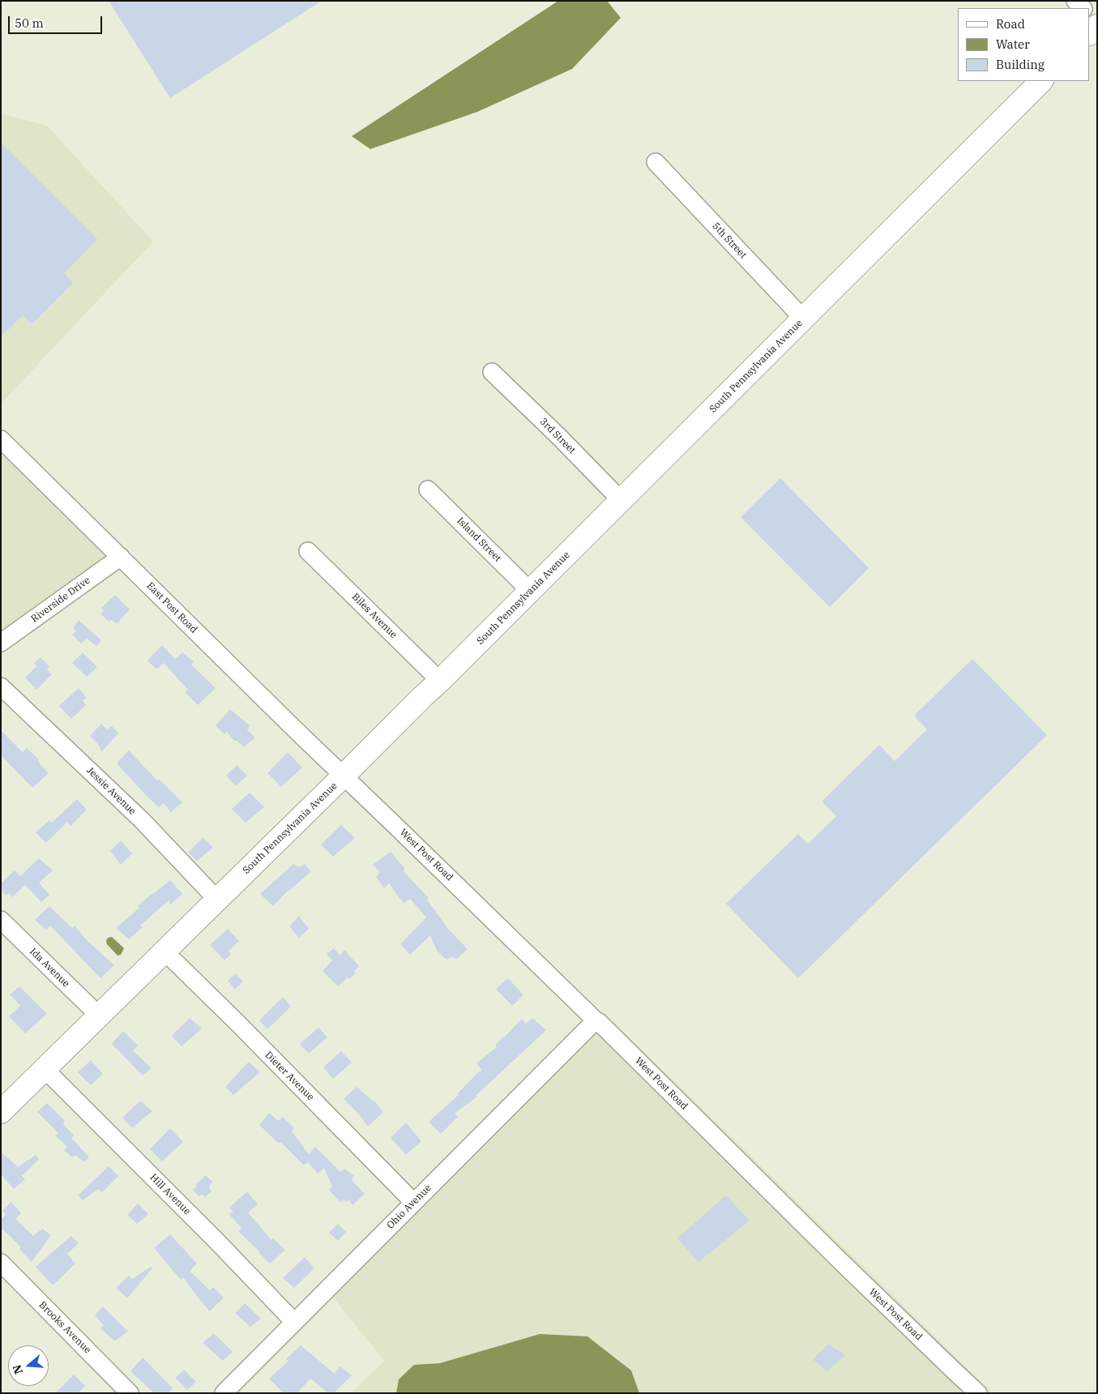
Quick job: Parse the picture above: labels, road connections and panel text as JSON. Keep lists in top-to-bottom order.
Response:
{
  "streets": {
    "main road": ["South Pennsylvania Avenue"],
    "street": [
      "5th Street",
      "3rd Street",
      "Island Street",
      "Riverside Drive",
      "East Post Road",
      "Biles Avenue",
      "Jessie Avenue",
      "West Post Road",
      "Ida Avenue",
      "Dieter Avenue",
      "Hill Avenue",
      "Ohio Avenue",
      "Brooks Avenue"
    ]
  },
  "crossings": [
    ["5th Street", "South Pennsylvania Avenue"],
    ["South Pennsylvania Avenue", "3rd Street"],
    ["South Pennsylvania Avenue", "Island Street"],
    ["South Pennsylvania Avenue", "East Post Road"],
    ["South Pennsylvania Avenue", "Biles Avenue"],
    ["South Pennsylvania Avenue", "Jessie Avenue"],
    ["South Pennsylvania Avenue", "West Post Road"],
    ["South Pennsylvania Avenue", "Ida Avenue"],
    ["South Pennsylvania Avenue", "Dieter Avenue"],
    ["South Pennsylvania Avenue", "Hill Avenue"],
    ["Riverside Drive", "East Post Road"],
    ["East Post Road", "West Post Road"],
    ["West Post Road", "Ohio Avenue"],
    ["Dieter Avenue", "Ohio Avenue"],
    ["Hill Avenue", "Ohio Avenue"]
  ],
  "legend": ["Road", "Water", "Building"],
  "scale_bar": "50 m",
  "north": "left"
}
